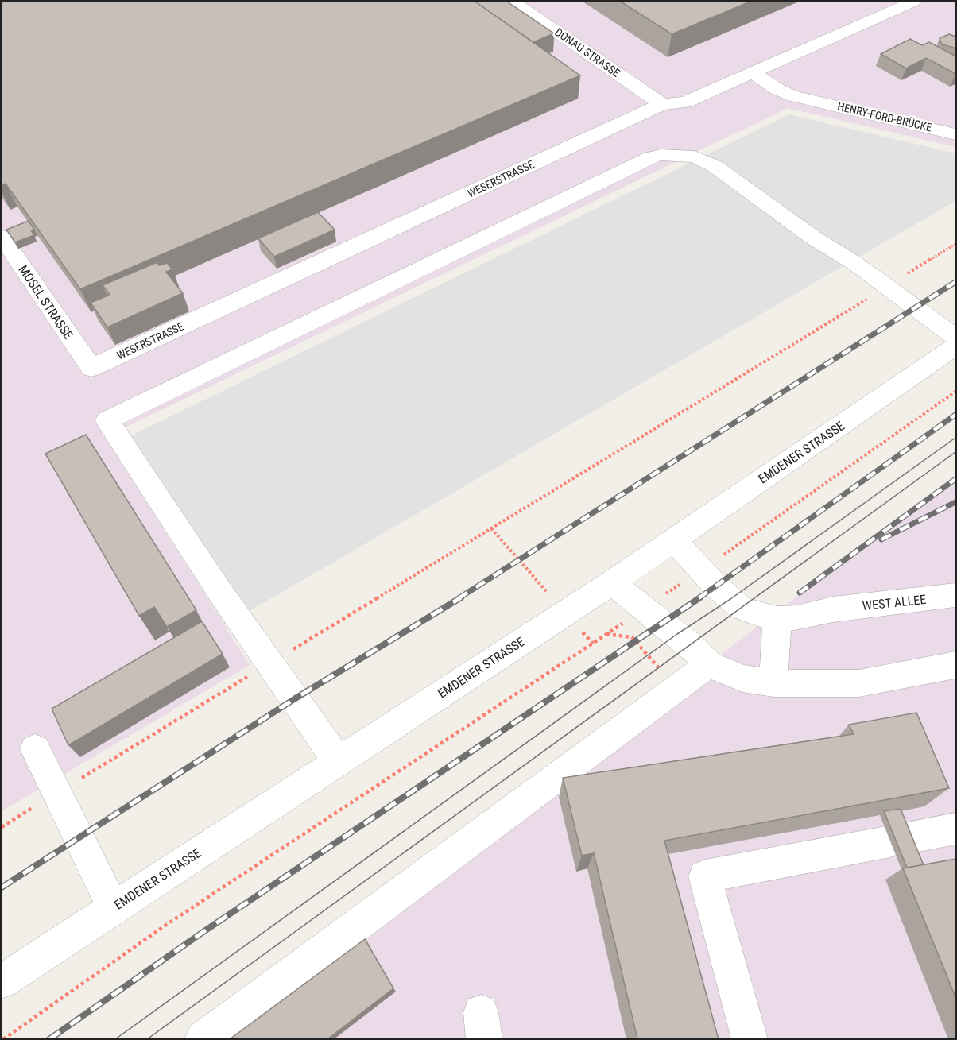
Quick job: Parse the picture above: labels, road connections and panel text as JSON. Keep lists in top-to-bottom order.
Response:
{
  "streets": {
    "street": [
      "DONAU STRASSE",
      "HENRY-FORD-BRÜCKE",
      "WESERSTRASSE",
      "MOSEL STRASSE",
      "EMDENER STRASSE",
      "WEST ALLEE"
    ]
  },
  "crossings": [
    ["DONAU STRASSE", "WESERSTRASSE"],
    ["HENRY-FORD-BRÜCKE", "WESERSTRASSE"],
    ["WESERSTRASSE", "MOSEL STRASSE"],
    ["EMDENER STRASSE", "WEST ALLEE"]
  ]
}
